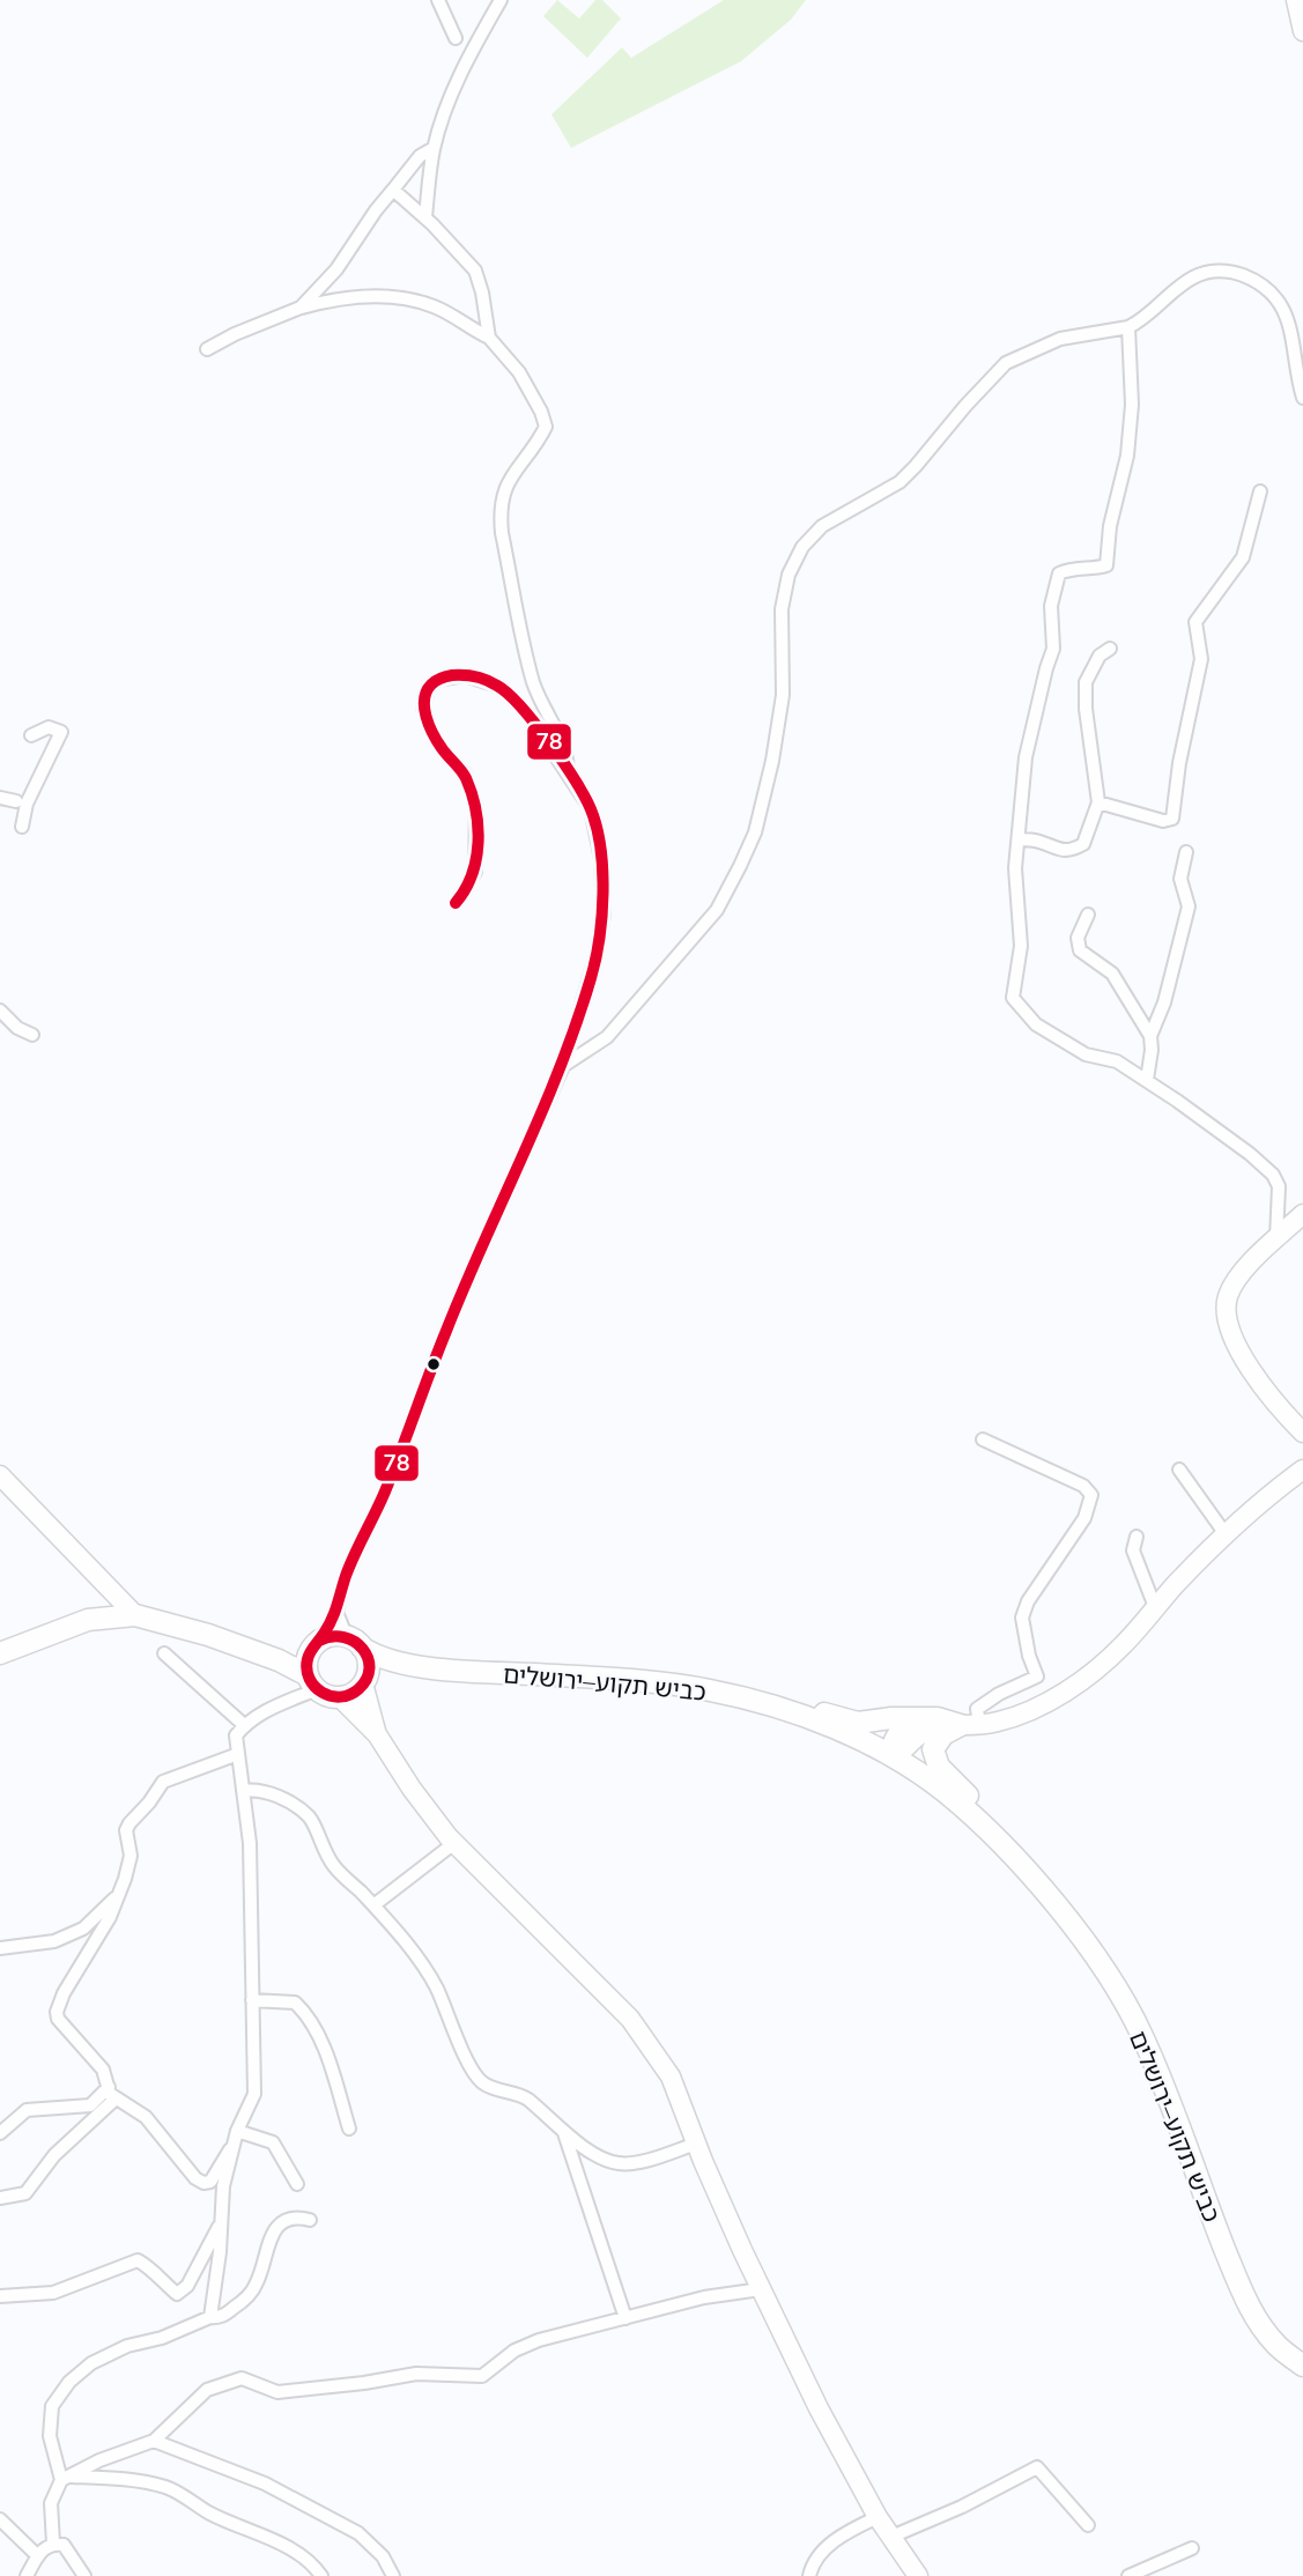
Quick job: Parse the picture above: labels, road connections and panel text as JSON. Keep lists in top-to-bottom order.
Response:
{
  "streets": {
    "main road": ["כביש תקוע–ירושלים"]
  },
  "lines": ["transit line 78"]
}
